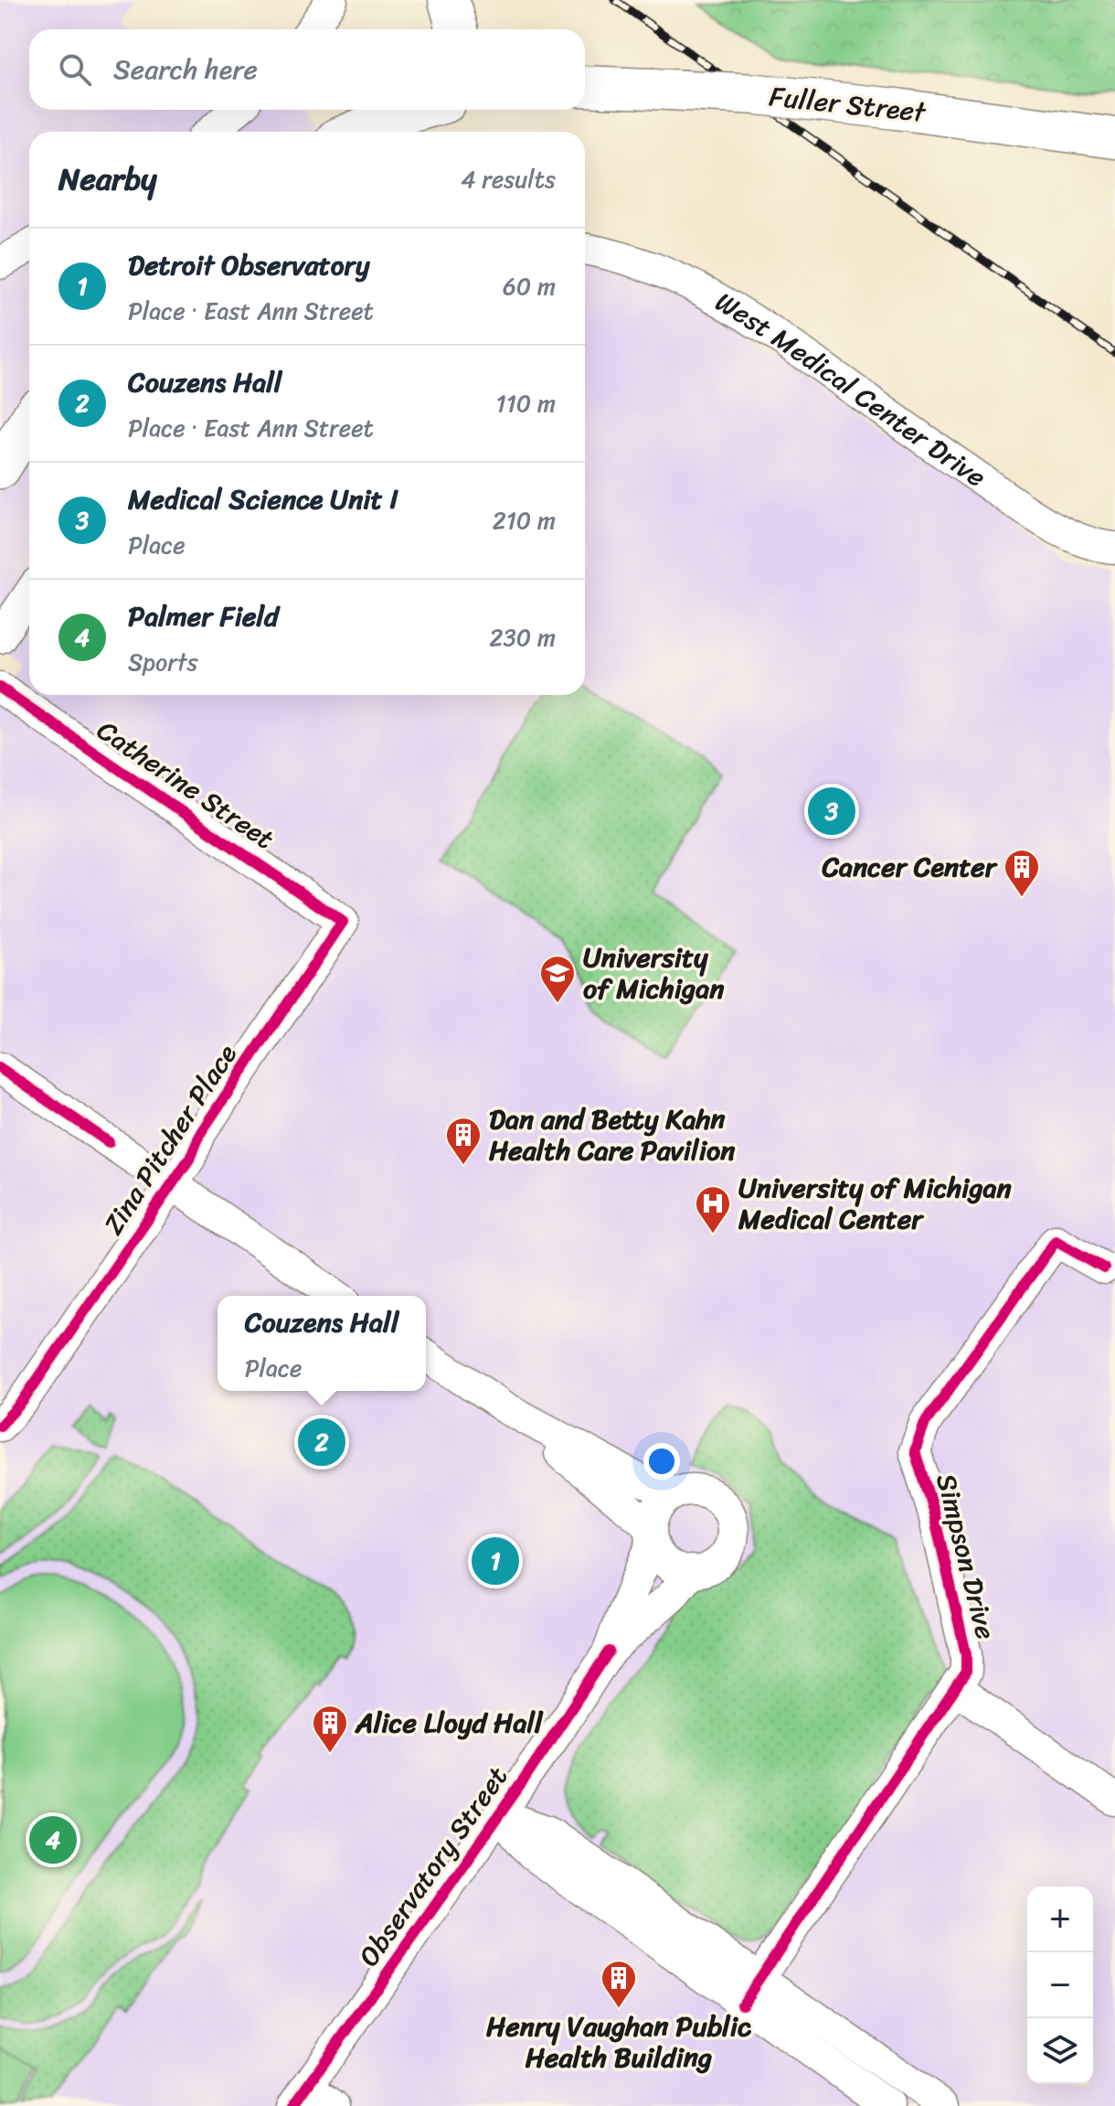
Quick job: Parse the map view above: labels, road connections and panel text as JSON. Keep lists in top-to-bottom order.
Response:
{
  "streets": {
    "main road": ["Fuller Street"],
    "street": [
      "West Medical Center Drive",
      "Catherine Street",
      "Zina Pitcher Place",
      "Simpson Drive",
      "Observatory Street"
    ]
  },
  "crossings": [
    ["Catherine Street", "Zina Pitcher Place"]
  ],
  "places": {
    "building": [
      "Cancer Center",
      "Dan and Betty Kahn Health Care Pavilion",
      "Alice Lloyd Hall",
      "Henry Vaughan Public Health Building"
    ],
    "school or university": ["University of Michigan"],
    "hospital": ["University of Michigan Medical Center"]
  },
  "page": {
    "search": "Search here",
    "heading": ["Nearby", "4 results"],
    "list": [
      {
        "mark": "1",
        "name": "Detroit Observatory",
        "note": "Place · East Ann Street",
        "value": "60 m"
      },
      {
        "mark": "2",
        "name": "Couzens Hall",
        "note": "Place · East Ann Street",
        "value": "110 m"
      },
      {
        "mark": "3",
        "name": "Medical Science Unit I",
        "note": "Place",
        "value": "210 m"
      },
      {
        "mark": "4",
        "name": "Palmer Field",
        "note": "Sports",
        "value": "230 m"
      }
    ],
    "pins": [
      "3",
      "2",
      "1",
      "4"
    ],
    "popup": ["Couzens Hall", "Place"],
    "map_buttons": ["+", "−"]
  }
}
